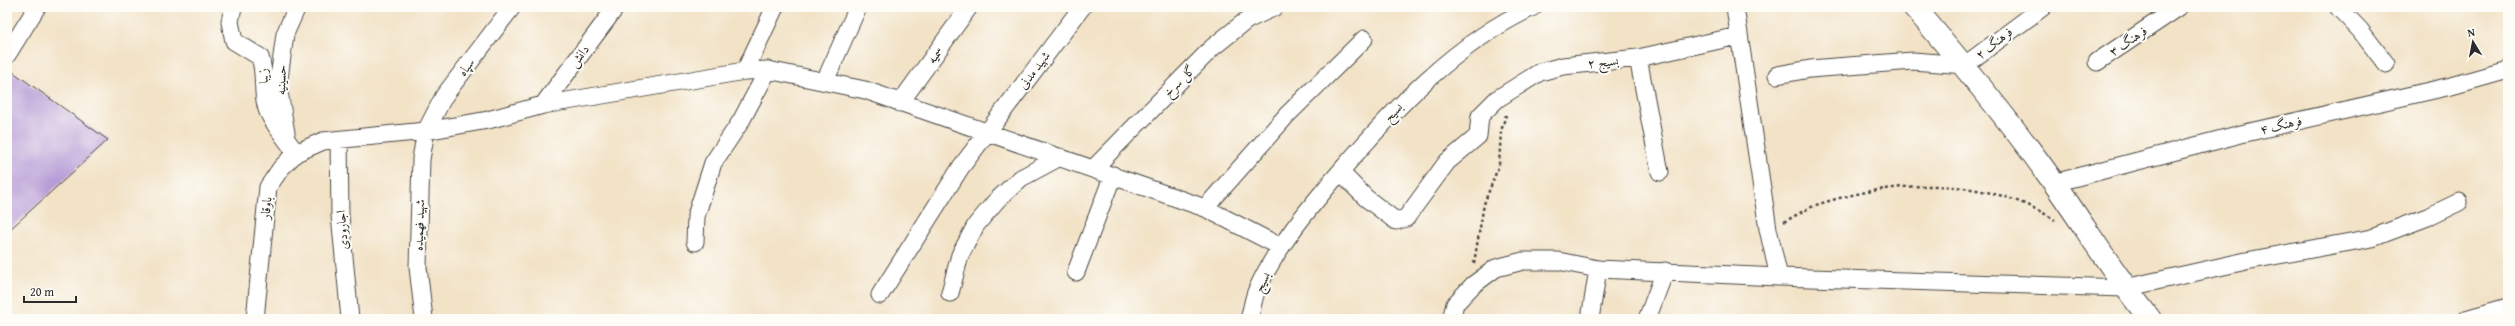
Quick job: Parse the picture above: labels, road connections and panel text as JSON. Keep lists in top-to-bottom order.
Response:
{
  "streets": {
    "street": [
      "فرهنگ ۳",
      "فرهنگ ۲",
      "سمیه",
      "دانش",
      "بسیج ۲",
      "سپاه",
      "شهید مدنی",
      "زیبا",
      "حسینیه",
      "گل سرخ",
      "بسیح",
      "فرهنگ ۴",
      "باوقار",
      "شهید فهمیده",
      "اجارودی",
      "بسیج"
    ]
  },
  "crossings": [
    ["سمیه", "باوقار"],
    ["دانش", "باوقار"],
    ["بسیج ۲", "بسیح"],
    ["سپاه", "باوقار"],
    ["سپاه", "شهید فهمیده"],
    ["شهید مدنی", "باوقار"],
    ["زیبا", "حسینیه"],
    ["زیبا", "باوقار"],
    ["حسینیه", "باوقار"],
    ["گل سرخ", "باوقار"],
    ["بسیح", "باوقار"],
    ["بسیح", "بسیج"],
    ["باوقار", "شهید فهمیده"],
    ["باوقار", "اجارودی"],
    ["باوقار", "بسیج"]
  ],
  "scale_bar": "20 m",
  "north": "top"
}
